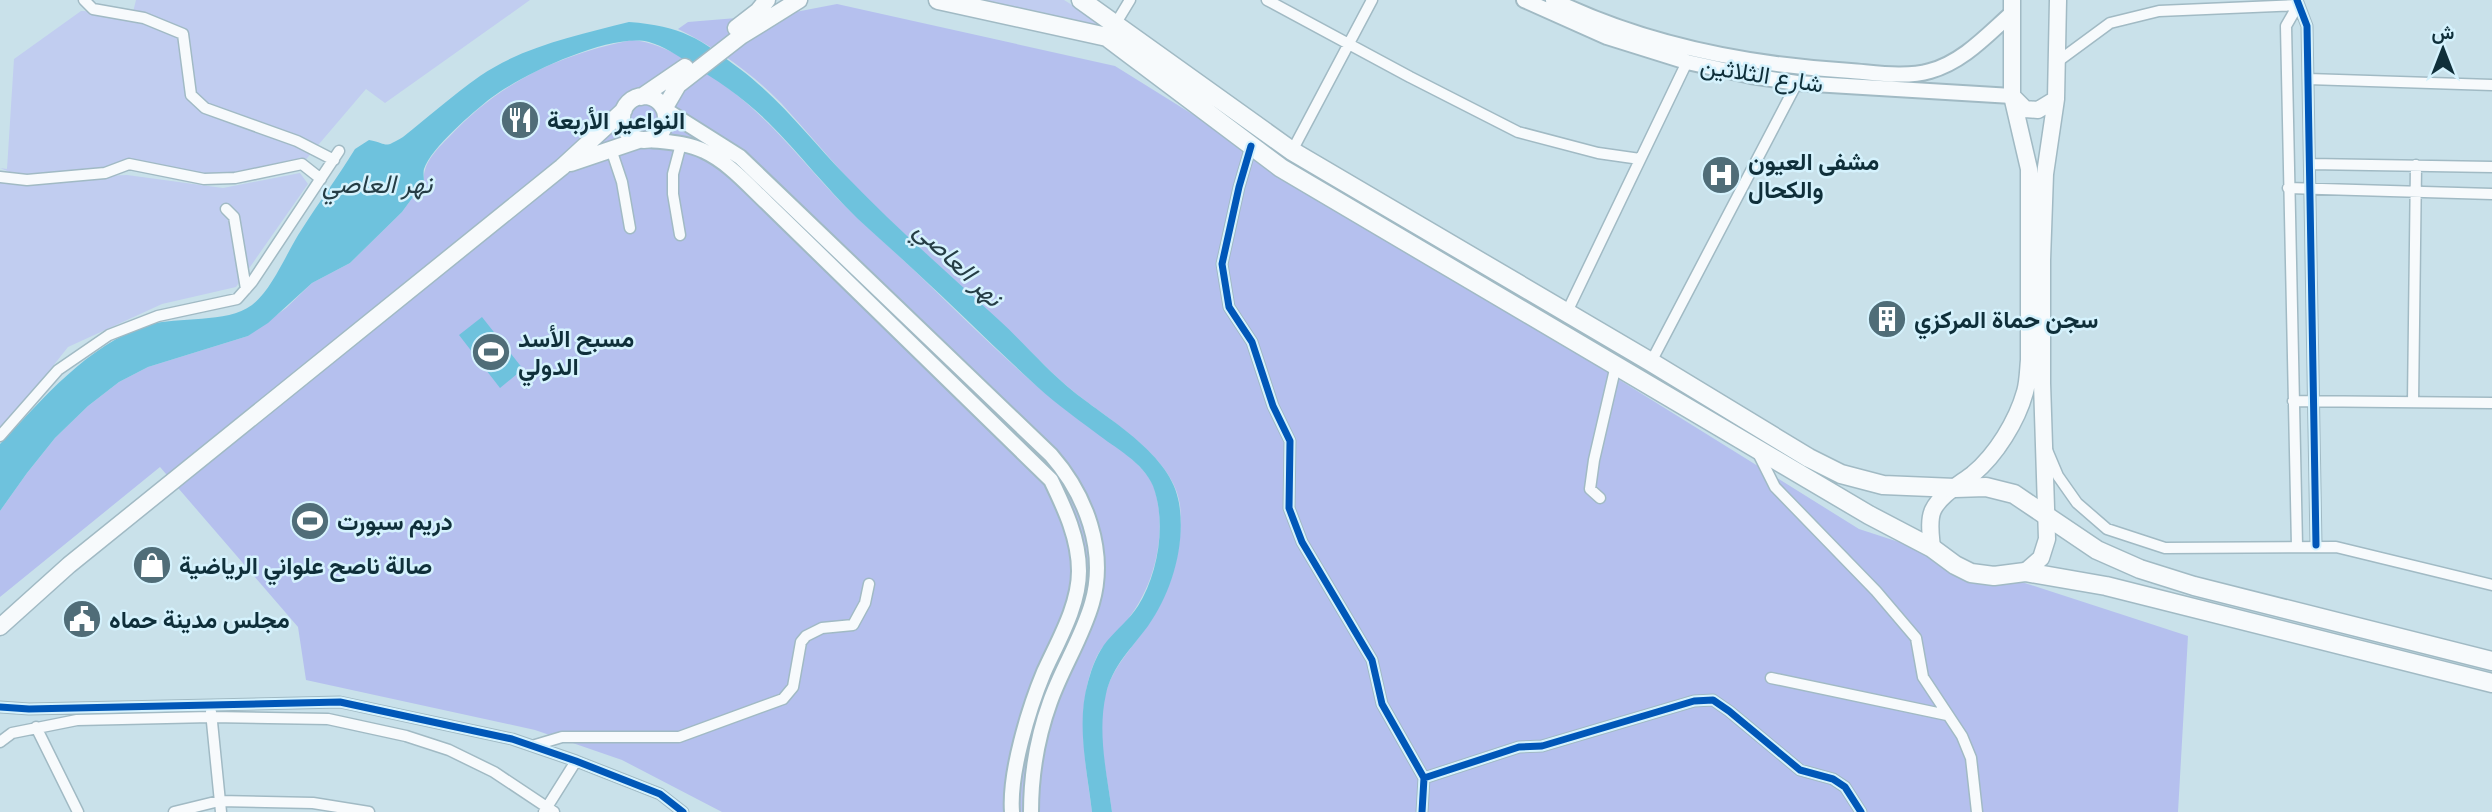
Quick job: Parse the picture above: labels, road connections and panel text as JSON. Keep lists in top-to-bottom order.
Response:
{
  "streets": {
    "main road": ["شارع الثلاثين"]
  },
  "water": ["نهر العاصي"],
  "places": {
    "restaurant": ["النواعير الأربعة"],
    "hospital": ["مشفى العيون والكحال"],
    "building": ["سجن حماة المركزي"],
    "sports": ["مسبح الأسد الدولي", "دريم سبورت"],
    "shop": ["صالة ناصح علواني الرياضية"],
    "public building": ["مجلس مدينة حماه"]
  },
  "north": "top"
}
